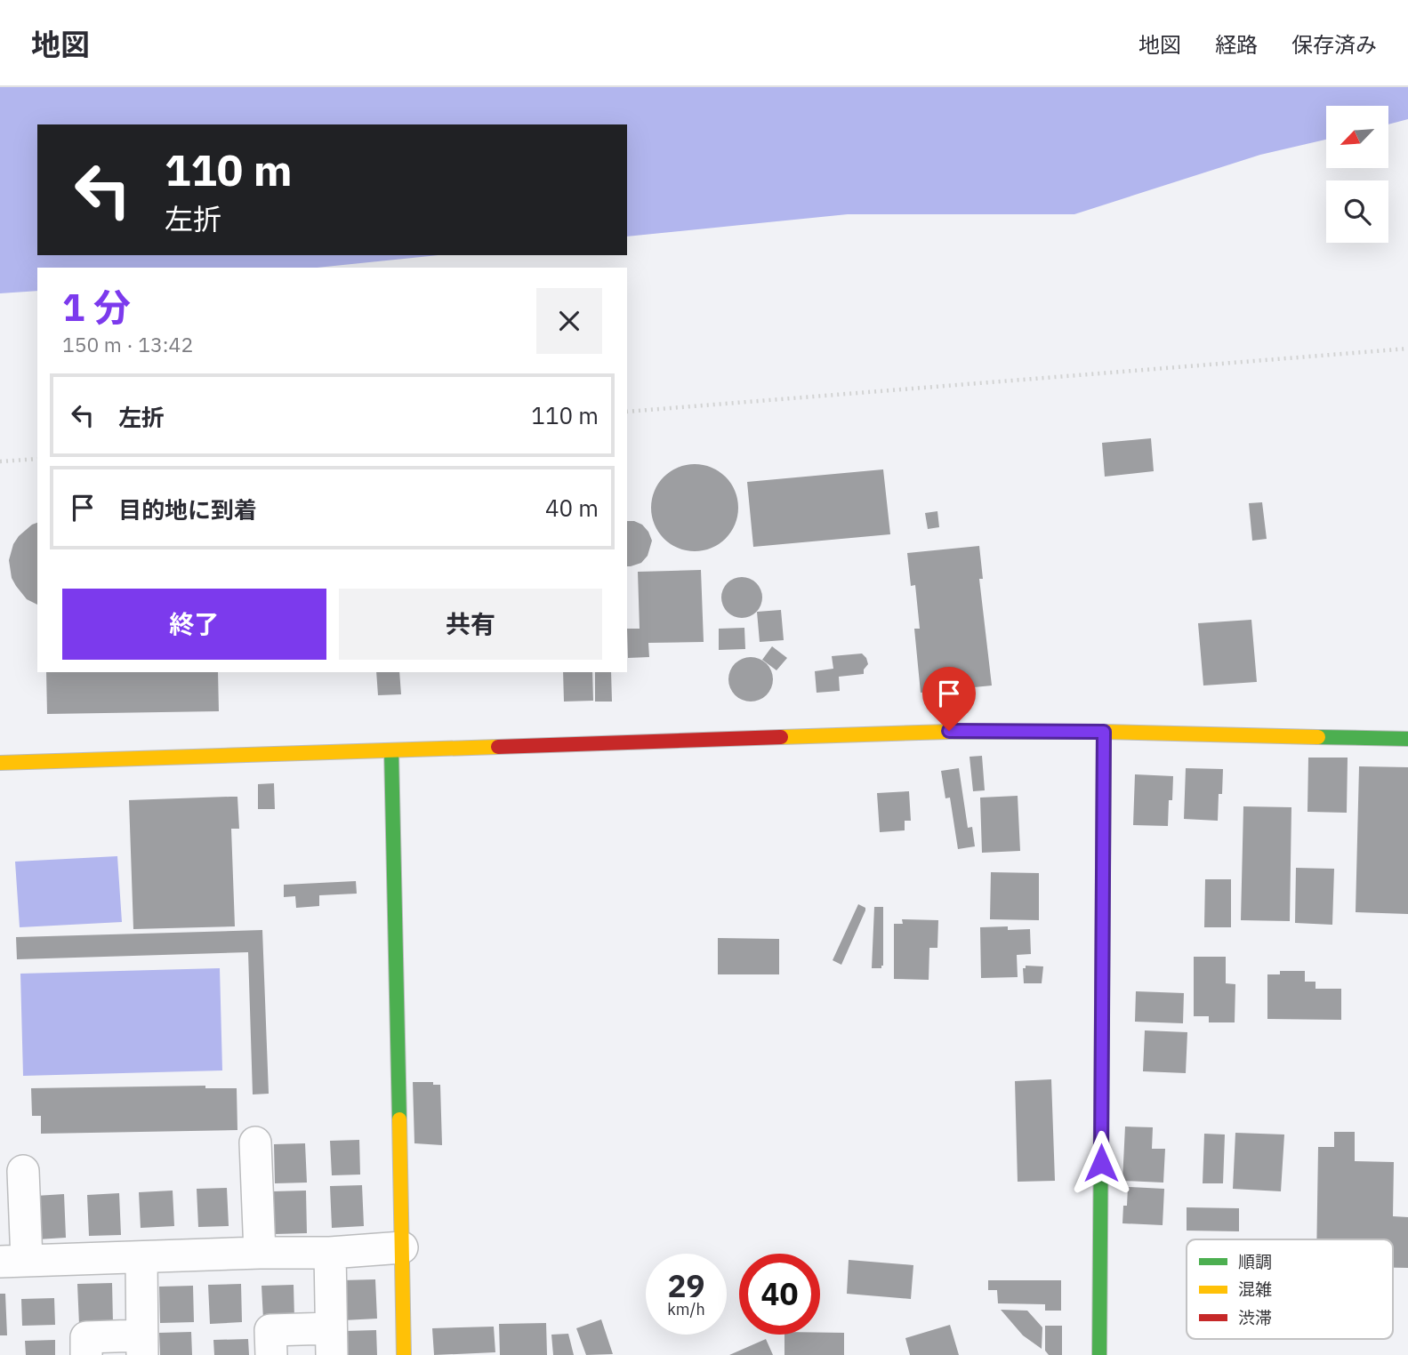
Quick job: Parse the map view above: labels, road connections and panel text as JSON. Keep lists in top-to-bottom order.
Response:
{
  "legend": ["順調", "混雑", "渋滞"],
  "north": "bottom left",
  "page": {
    "header": "地図",
    "nav": ["地図", "経路", "保存済み"],
    "turn": ["110 m", "左折"],
    "heading": ["1 分", "150 m · 13:42"],
    "list": [
      {
        "name": "左折",
        "value": "110 m"
      },
      {
        "name": "目的地に到着",
        "value": "40 m"
      }
    ],
    "buttons": ["終了", "共有"],
    "speed": "29 km/h",
    "limit": "40"
  }
}
